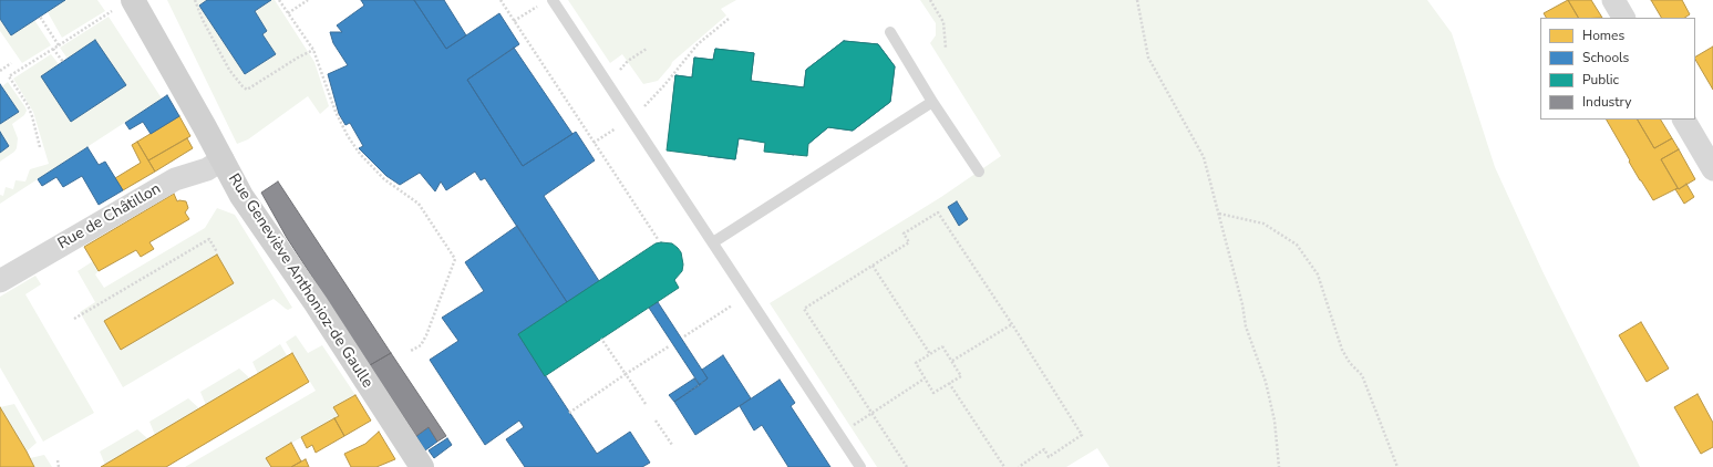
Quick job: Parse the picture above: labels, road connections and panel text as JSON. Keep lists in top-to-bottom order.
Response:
{
  "streets": {
    "main road": ["Rue Geneviève Anthonioz-de Gaulle"],
    "street": ["Rue de Châtillon"]
  },
  "crossings": [
    ["Rue de Châtillon", "Rue Geneviève Anthonioz-de Gaulle"]
  ],
  "legend": [
    "Homes",
    "Schools",
    "Public",
    "Industry"
  ]
}
